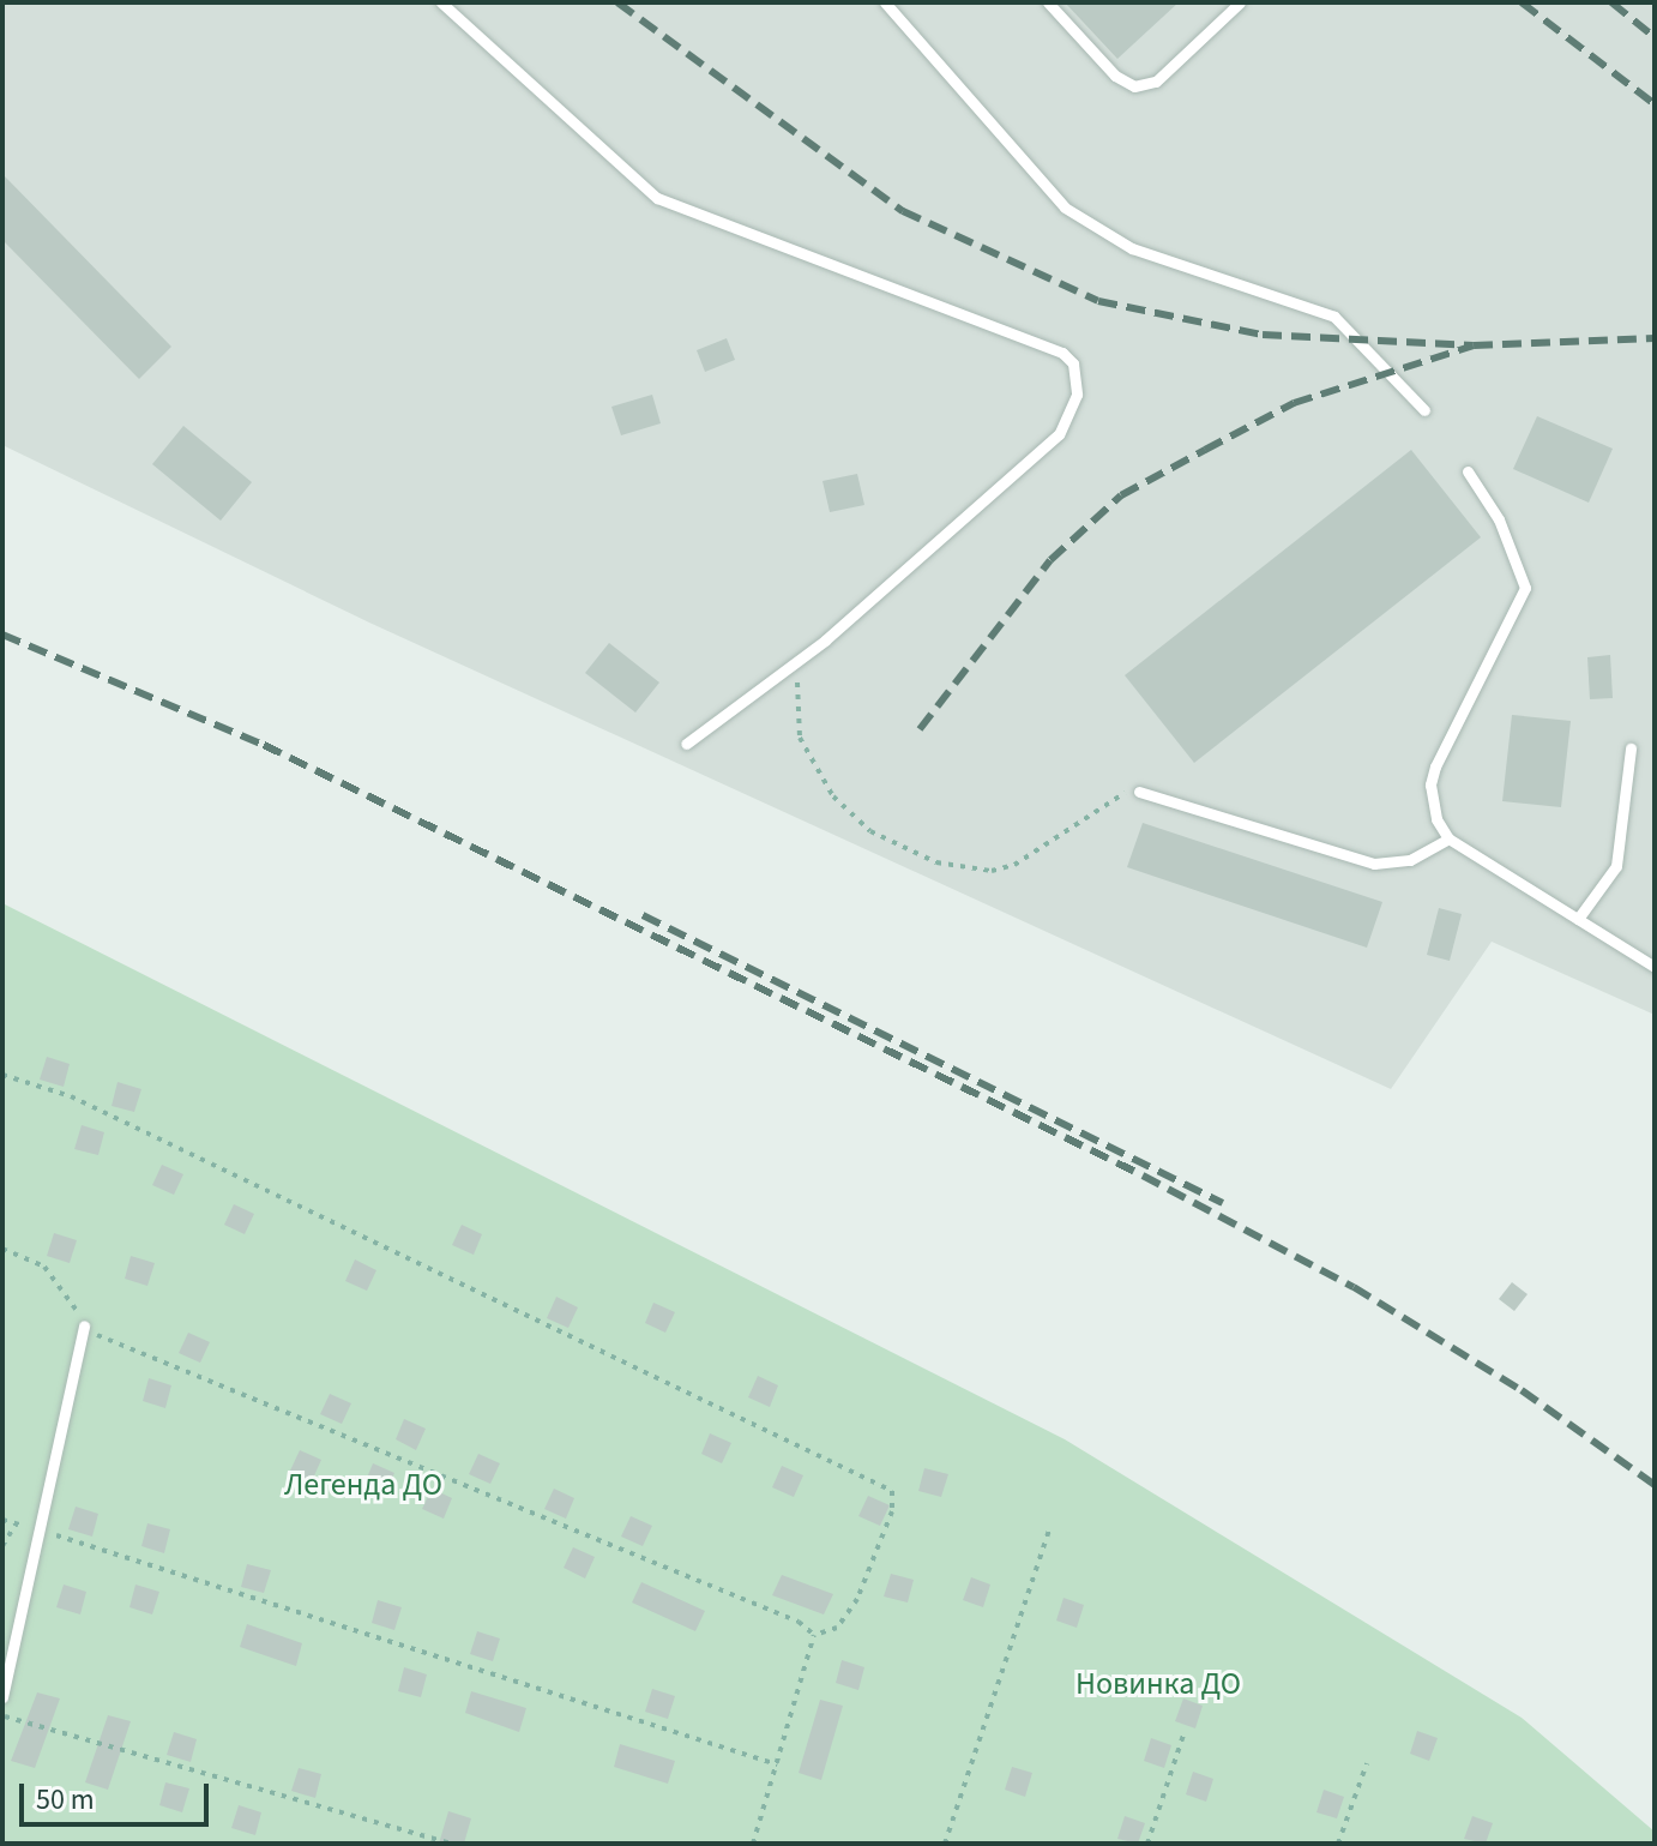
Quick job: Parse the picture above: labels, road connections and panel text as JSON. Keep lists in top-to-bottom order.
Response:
{
  "parks": ["Легенда ДО", "Новинка ДО"],
  "scale_bar": "50 m"
}
